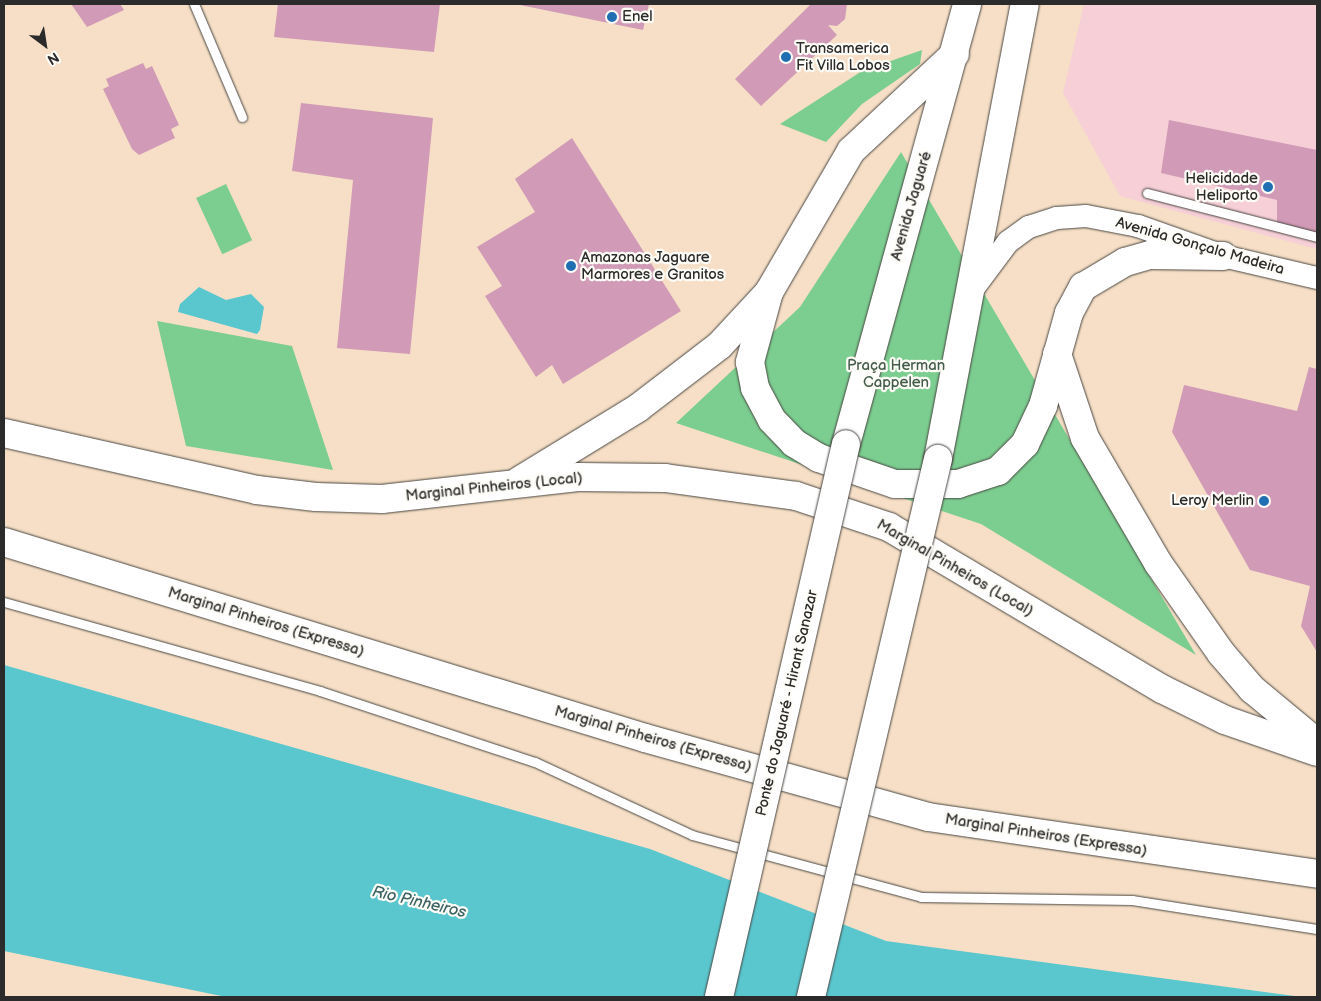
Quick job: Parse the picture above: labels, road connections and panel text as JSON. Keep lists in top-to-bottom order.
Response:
{
  "streets": {
    "highway": [
      "Avenida Jaguaré",
      "Marginal Pinheiros (Local)",
      "Marginal Pinheiros (Expressa)",
      "Ponte do Jaguaré - Hirant Sanazar"
    ],
    "street": ["Avenida Gonçalo Madeira"]
  },
  "crossings": [
    ["Avenida Jaguaré", "Ponte do Jaguaré - Hirant Sanazar"]
  ],
  "water": ["Rio Pinheiros"],
  "parks": ["Praça Herman Cappelen"],
  "places": [
    "Enel",
    "Transamerica Fit Villa Lobos",
    "Helicidade Heliporto",
    "Amazonas Jaguare Marmores e Granitos",
    "Leroy Merlin"
  ],
  "north": "bottom right"
}
